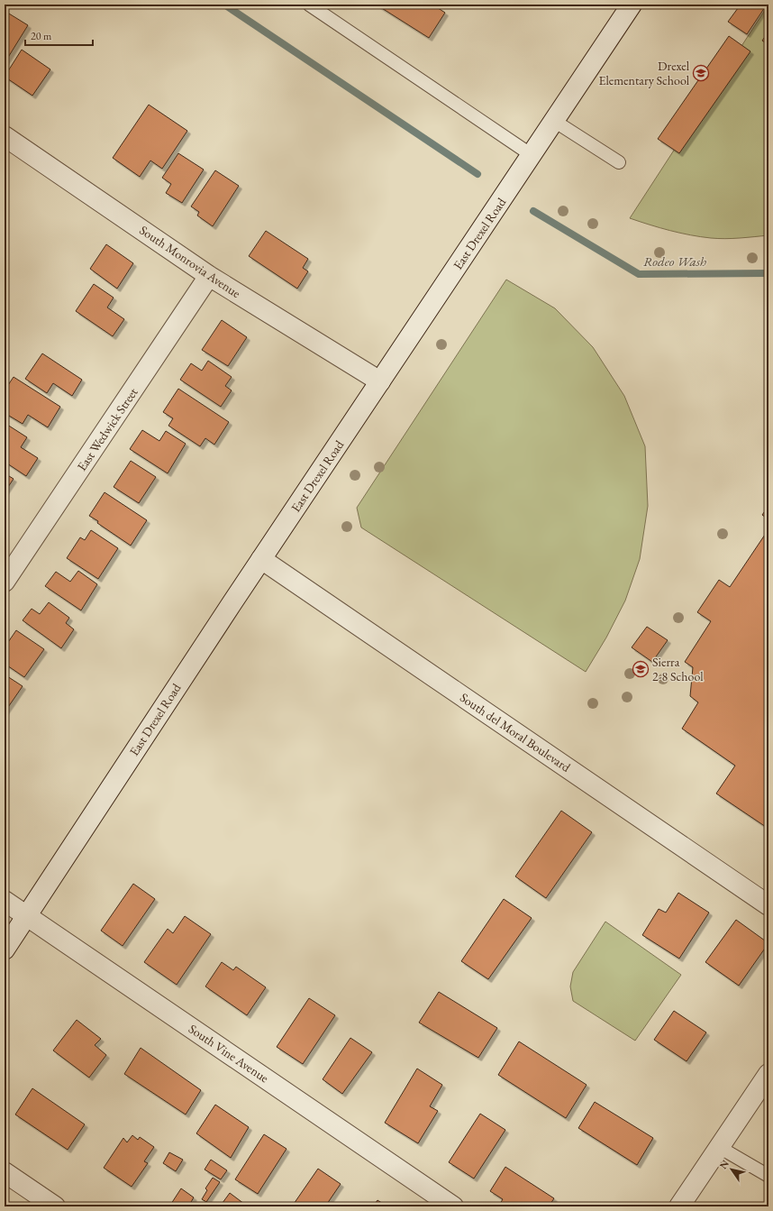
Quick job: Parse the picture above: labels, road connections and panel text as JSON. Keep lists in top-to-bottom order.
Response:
{
  "streets": {
    "street": [
      "East Drexel Road",
      "South Monrovia Avenue",
      "East Wedwick Street",
      "South del Moral Boulevard",
      "South Vine Avenue"
    ]
  },
  "crossings": [
    ["East Drexel Road", "South Monrovia Avenue"],
    ["East Drexel Road", "South del Moral Boulevard"],
    ["East Drexel Road", "South Vine Avenue"],
    ["South Monrovia Avenue", "East Wedwick Street"]
  ],
  "water": ["Rodeo Wash"],
  "places": {
    "school or university": ["Drexel Elementary School", "Sierra 2-8 School"]
  },
  "scale_bar": "20 m",
  "north": "top left"
}
